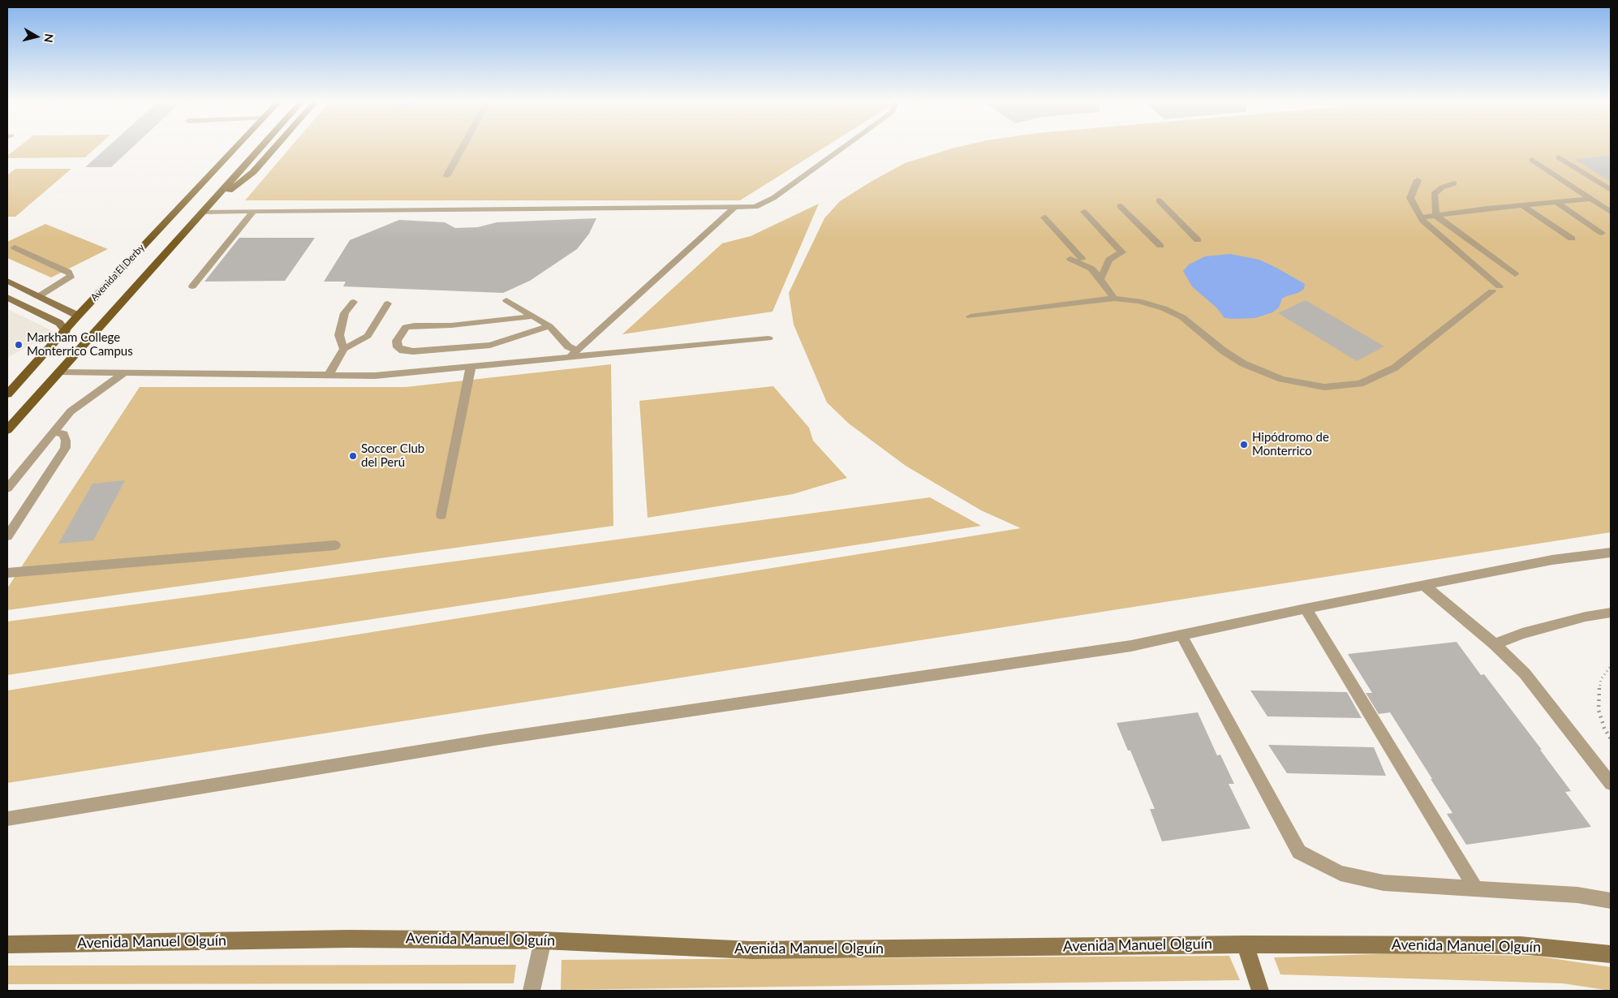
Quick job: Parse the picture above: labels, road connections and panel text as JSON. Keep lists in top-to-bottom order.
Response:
{
  "streets": {
    "main road": ["Avenida El Derby"],
    "street": ["Avenida Manuel Olguín"]
  },
  "places": ["Markham College Monterrico Campus", "Hipódromo de Monterrico", "Soccer Club del Perú"],
  "north": "right"
}
